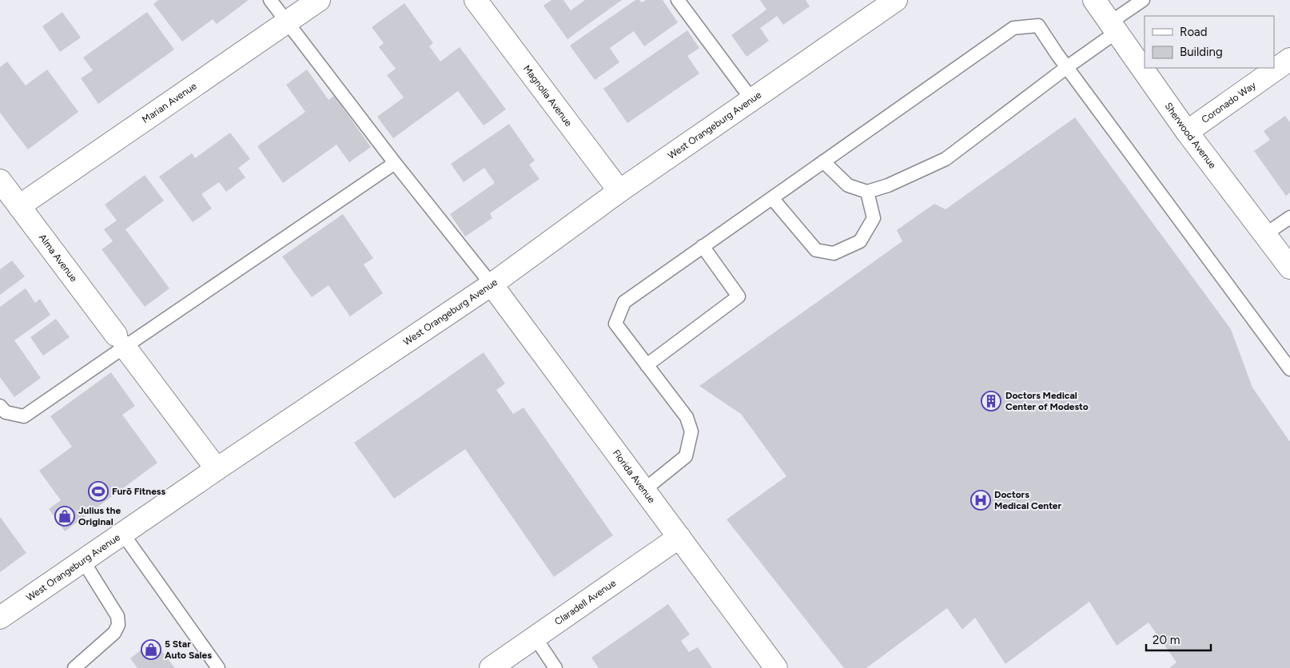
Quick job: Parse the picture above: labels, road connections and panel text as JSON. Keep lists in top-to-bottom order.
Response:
{
  "streets": {
    "street": [
      "Magnolia Avenue",
      "Coronado Way",
      "Marian Avenue",
      "West Orangeburg Avenue",
      "Sherwood Avenue",
      "Alma Avenue",
      "Florida Avenue",
      "Claradell Avenue"
    ]
  },
  "crossings": [
    ["Magnolia Avenue", "West Orangeburg Avenue"],
    ["Coronado Way", "Sherwood Avenue"],
    ["Marian Avenue", "Alma Avenue"],
    ["West Orangeburg Avenue", "Alma Avenue"],
    ["West Orangeburg Avenue", "Florida Avenue"],
    ["Florida Avenue", "Claradell Avenue"]
  ],
  "places": {
    "building": ["Doctors Medical Center of Modesto"],
    "sports": ["Furō Fitness"],
    "hospital": ["Doctors Medical Center"],
    "shop": ["Julius the Original", "5 Star Auto Sales"]
  },
  "legend": ["Road", "Building"],
  "scale_bar": "20 m"
}
